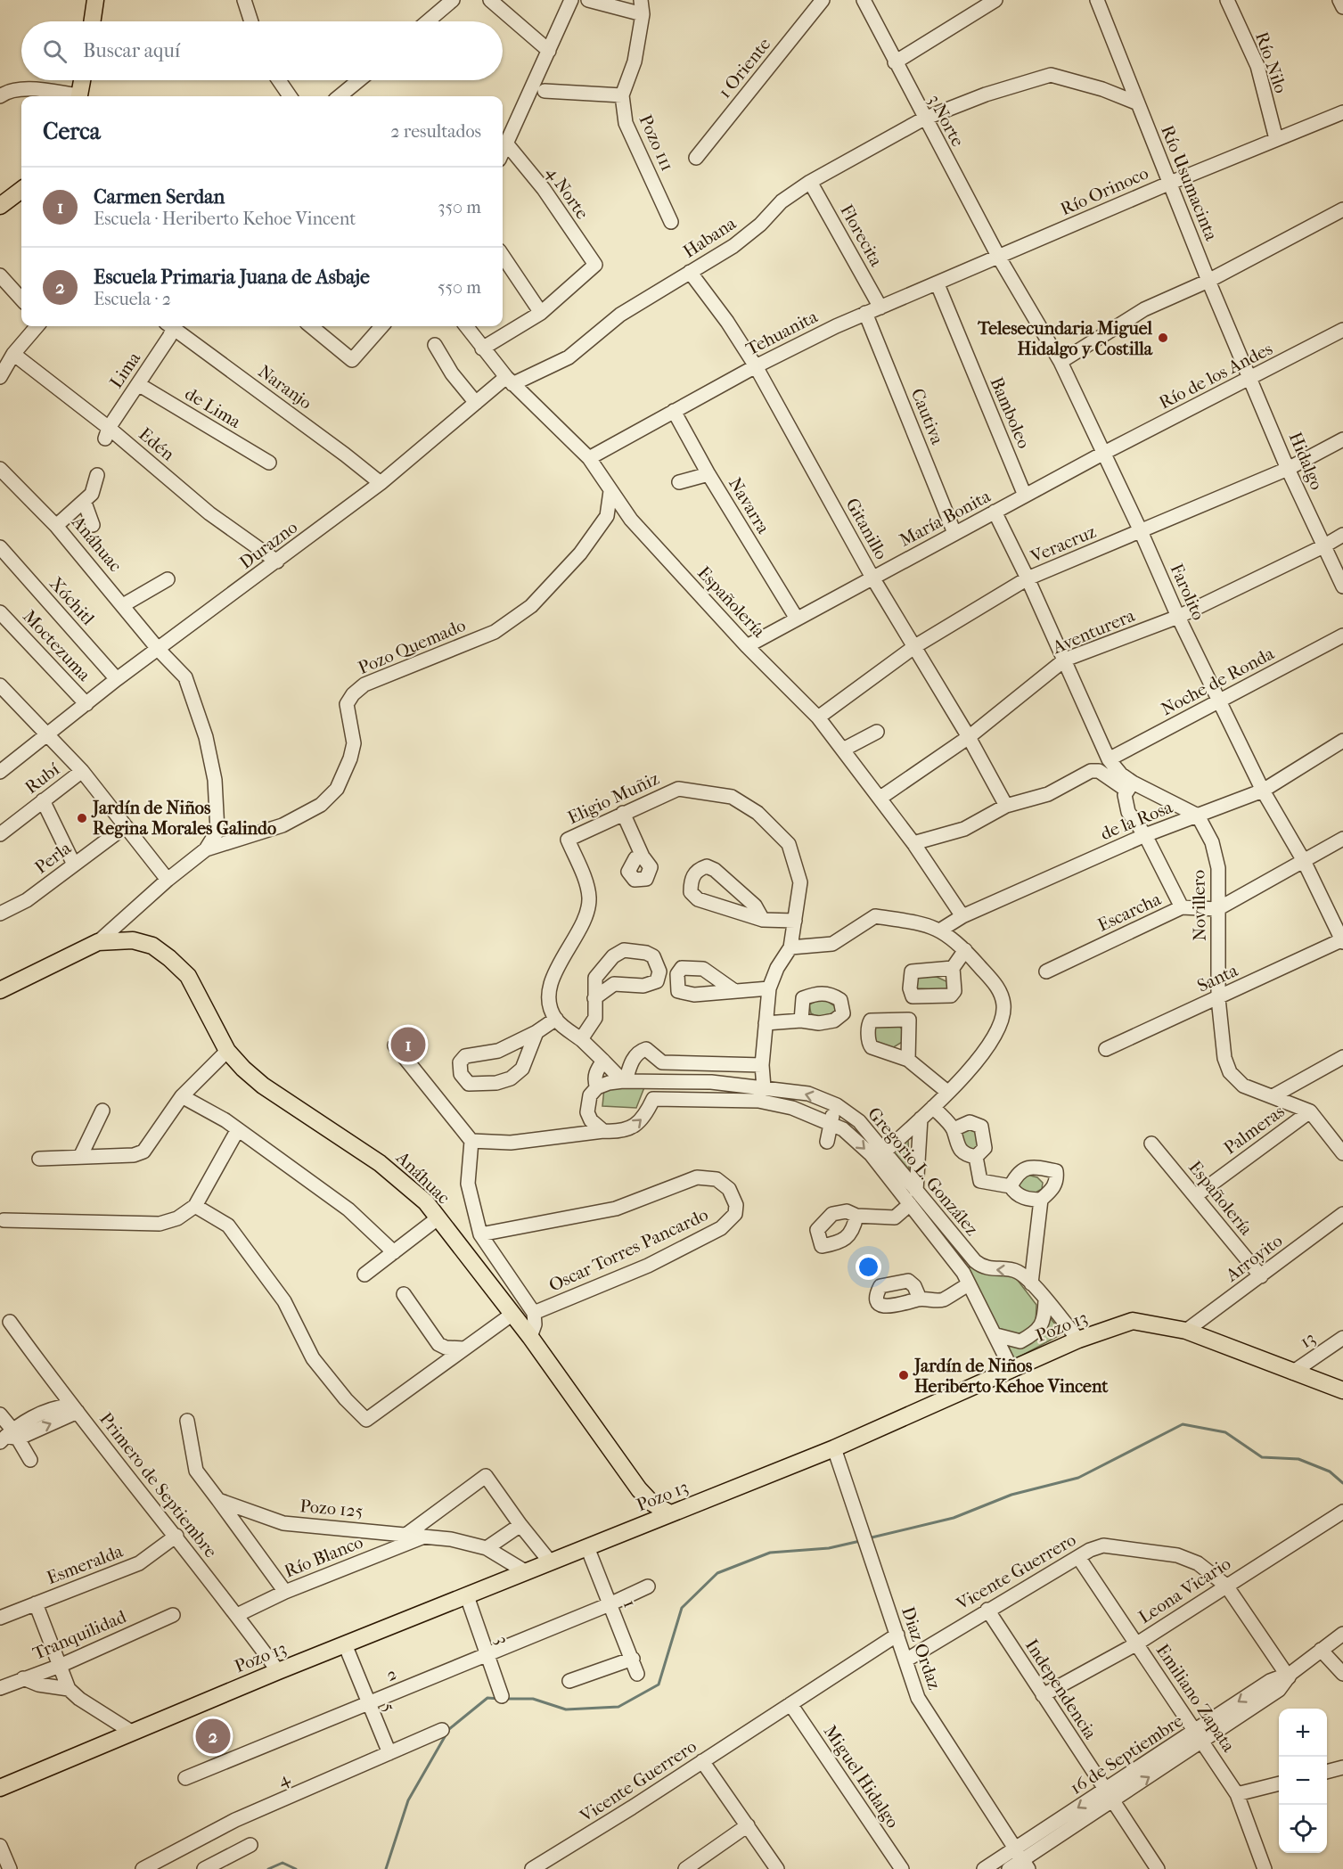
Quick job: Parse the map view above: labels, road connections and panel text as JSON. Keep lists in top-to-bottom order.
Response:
{
  "streets": {
    "main road": ["Anáhuac", "Pozo 13"],
    "street": [
      "Río Nilo",
      "1 Oriente",
      "3 Norte",
      "Pozo 111",
      "Río Usumacinta",
      "Río Orinoco",
      "4 Norte",
      "Florecita",
      "Habana",
      "Tehuanita",
      "Lima",
      "Río de los Andes",
      "Naranjo",
      "de Lima",
      "Bamboleo",
      "Cautiva",
      "Edén",
      "Hidalgo",
      "Navarra",
      "María Bonita",
      "Gitanillo",
      "Veracruz",
      "Durazno",
      "Farolito",
      "Xóchitl",
      "Españolería",
      "Aventurera",
      "Moctezuma",
      "Pozo Quemado",
      "Noche de Ronda",
      "Rubí",
      "Eligio Muñiz",
      "de la Rosa",
      "Perla",
      "Novillero",
      "Escarcha",
      "Santa",
      "Palmeras",
      "Gregorio L. González",
      "Oscar Torres Pancardo",
      "Arroyito",
      "13",
      "Primero de Septiembre",
      "Pozo 125",
      "Río Blanco",
      "Esmeralda",
      "Vicente Guerrero",
      "Leona Vicario",
      "1",
      "Tranquilidad",
      "3",
      "Diaz Ordaz",
      "2",
      "Independencia",
      "Emiliano Zapata",
      "5",
      "16 de Septiembre",
      "Miguel Hidalgo",
      "4"
    ]
  },
  "crossings": [
    ["Río Nilo", "Río Orinoco"],
    ["3 Norte", "Río Orinoco"],
    ["3 Norte", "Habana"],
    ["3 Norte", "Tehuanita"],
    ["3 Norte", "Farolito"],
    ["Río Usumacinta", "Río Orinoco"],
    ["Río Usumacinta", "Habana"],
    ["Río Usumacinta", "Río de los Andes"],
    ["Río Usumacinta", "Hidalgo"],
    ["Río Orinoco", "Tehuanita"],
    ["Río Orinoco", "Farolito"],
    ["Florecita", "Habana"],
    ["Florecita", "Tehuanita"],
    ["Habana", "Gitanillo"],
    ["Habana", "Durazno"],
    ["Habana", "Españolería"],
    ["Tehuanita", "Bamboleo"],
    ["Tehuanita", "Cautiva"],
    ["Tehuanita", "Navarra"],
    ["Tehuanita", "Gitanillo"],
    ["Tehuanita", "Farolito"],
    ["Tehuanita", "Españolería"],
    ["Lima", "de Lima"],
    ["Lima", "Edén"],
    ["Río de los Andes", "Hidalgo"],
    ["Río de los Andes", "María Bonita"],
    ["Río de los Andes", "Farolito"],
    ["Naranjo", "Durazno"],
    ["Bamboleo", "María Bonita"],
    ["Cautiva", "María Bonita"],
    ["Edén", "Durazno"],
    ["Hidalgo", "Veracruz"],
    ["Hidalgo", "Aventurera"],
    ["Navarra", "María Bonita"],
    ["María Bonita", "Gitanillo"],
    ["María Bonita", "Farolito"],
    ["María Bonita", "Españolería"],
    ["Gitanillo", "Veracruz"],
    ["Gitanillo", "Aventurera"],
    ["Anáhuac", "Durazno"],
    ["Anáhuac", "Pozo Quemado"],
    ["Anáhuac", "Pozo 13"],
    ["Veracruz", "Farolito"],
    ["Veracruz", "Españolería"],
    ["Durazno", "Xóchitl"],
    ["Durazno", "Españolería"],
    ["Durazno", "Moctezuma"],
    ["Farolito", "Aventurera"],
    ["Farolito", "Noche de Ronda"],
    ["Farolito", "de la Rosa"],
    ["Farolito", "Santa"],
    ["Españolería", "Aventurera"],
    ["Españolería", "Pozo Quemado"],
    ["Españolería", "de la Rosa"],
    ["Españolería", "Palmeras"],
    ["Españolería", "Arroyito"],
    ["Eligio Muñiz", "Gregorio L. González"],
    ["de la Rosa", "Novillero"],
    ["Novillero", "Escarcha"],
    ["Novillero", "Santa"],
    ["Novillero", "Palmeras"],
    ["Gregorio L. González", "Pozo 13"],
    ["Arroyito", "Pozo 13"],
    ["Pozo 13", "13"],
    ["Pozo 13", "Primero de Septiembre"],
    ["Pozo 13", "Pozo 125"],
    ["Pozo 13", "1"],
    ["Pozo 13", "3"],
    ["Pozo 13", "Diaz Ordaz"],
    ["Pozo 13", "5"],
    ["Primero de Septiembre", "Río Blanco"],
    ["Primero de Septiembre", "Esmeralda"],
    ["Pozo 125", "Río Blanco"],
    ["Vicente Guerrero", "Leona Vicario"],
    ["Vicente Guerrero", "Diaz Ordaz"],
    ["Vicente Guerrero", "Independencia"],
    ["Vicente Guerrero", "Emiliano Zapata"],
    ["Vicente Guerrero", "16 de Septiembre"],
    ["Vicente Guerrero", "Miguel Hidalgo"],
    ["Leona Vicario", "Independencia"],
    ["Leona Vicario", "Emiliano Zapata"],
    ["1", "2"],
    ["3", "2"],
    ["Diaz Ordaz", "16 de Septiembre"],
    ["2", "5"],
    ["Independencia", "16 de Septiembre"],
    ["Emiliano Zapata", "16 de Septiembre"],
    ["5", "4"]
  ],
  "places": ["Telesecundaria Miguel Hidalgo y Costilla", "Jardín de Niños Regina Morales Galindo", "Jardín de Niños Heriberto Kehoe Vincent"],
  "page": {
    "search": "Buscar aquí",
    "heading": ["Cerca", "2 resultados"],
    "list": [
      {
        "mark": "1",
        "name": "Carmen Serdan",
        "note": "Escuela · Heriberto Kehoe Vincent",
        "value": "350 m"
      },
      {
        "mark": "2",
        "name": "Escuela Primaria Juana de Asbaje",
        "note": "Escuela · 2",
        "value": "550 m"
      }
    ],
    "pins": ["1", "2"],
    "map_buttons": ["+", "−"]
  }
}
